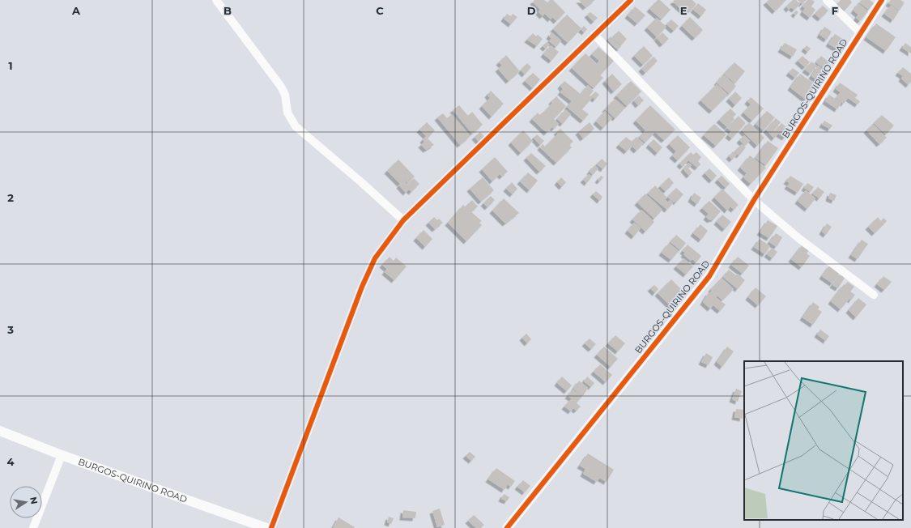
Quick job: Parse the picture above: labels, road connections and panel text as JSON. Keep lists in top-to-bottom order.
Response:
{
  "streets": {
    "street": ["BURGOS-QUIRINO ROAD"]
  },
  "north": "right",
  "grid": {
    "columns": [
      "A",
      "B",
      "C",
      "D",
      "E",
      "F"
    ],
    "rows": [
      "1",
      "2",
      "3",
      "4"
    ]
  }
}
